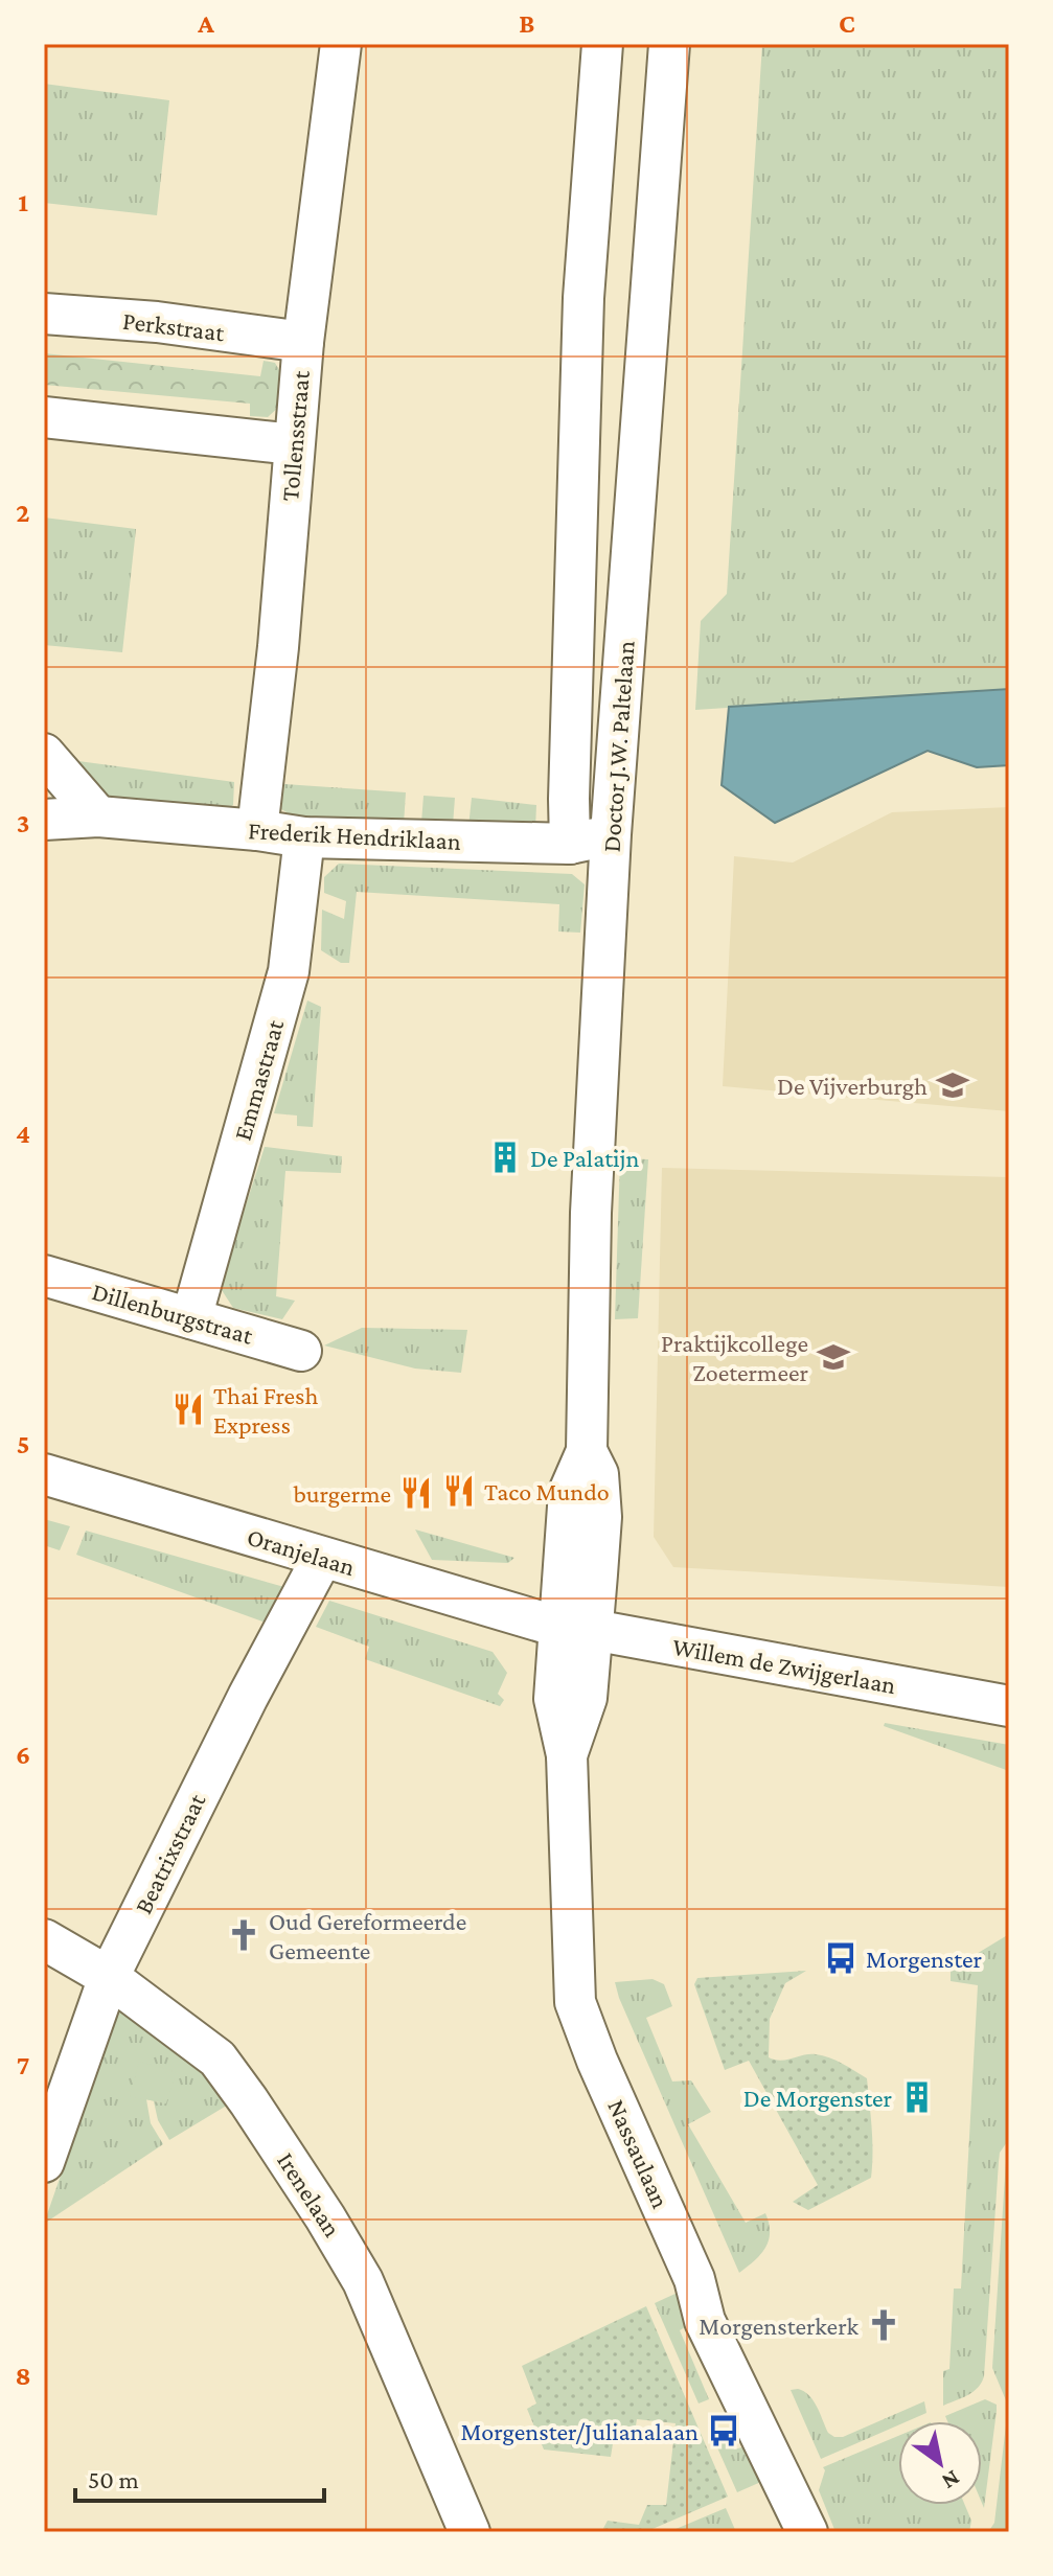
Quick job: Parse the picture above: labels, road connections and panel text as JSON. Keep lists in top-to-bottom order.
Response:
{
  "streets": {
    "street": [
      "Perkstraat",
      "Tollensstraat",
      "Doctor J.W. Paltelaan",
      "Frederik Hendriklaan",
      "Emmastraat",
      "Dillenburgstraat",
      "Oranjelaan",
      "Willem de Zwijgerlaan",
      "Beatrixstraat",
      "Nassaulaan",
      "Irenelaan"
    ]
  },
  "crossings": [
    ["Perkstraat", "Tollensstraat"],
    ["Tollensstraat", "Frederik Hendriklaan"],
    ["Doctor J.W. Paltelaan", "Frederik Hendriklaan"],
    ["Doctor J.W. Paltelaan", "Oranjelaan"],
    ["Doctor J.W. Paltelaan", "Willem de Zwijgerlaan"],
    ["Doctor J.W. Paltelaan", "Nassaulaan"],
    ["Frederik Hendriklaan", "Emmastraat"],
    ["Emmastraat", "Dillenburgstraat"],
    ["Oranjelaan", "Willem de Zwijgerlaan"],
    ["Oranjelaan", "Beatrixstraat"],
    ["Oranjelaan", "Nassaulaan"],
    ["Willem de Zwijgerlaan", "Nassaulaan"],
    ["Beatrixstraat", "Irenelaan"]
  ],
  "places": {
    "school or university": ["De Vijverburgh", "Praktijkcollege Zoetermeer"],
    "building": ["De Palatijn", "De Morgenster"],
    "restaurant": ["Thai Fresh Express", "Taco Mundo", "burgerme"],
    "church": ["Oud Gereformeerde Gemeente", "Morgensterkerk"],
    "bus stop": ["Morgenster", "Morgenster/Julianalaan"]
  },
  "scale_bar": "50 m",
  "north": "bottom right",
  "grid": {
    "columns": ["A", "B", "C"],
    "rows": [
      "1",
      "2",
      "3",
      "4",
      "5",
      "6",
      "7",
      "8"
    ]
  }
}
